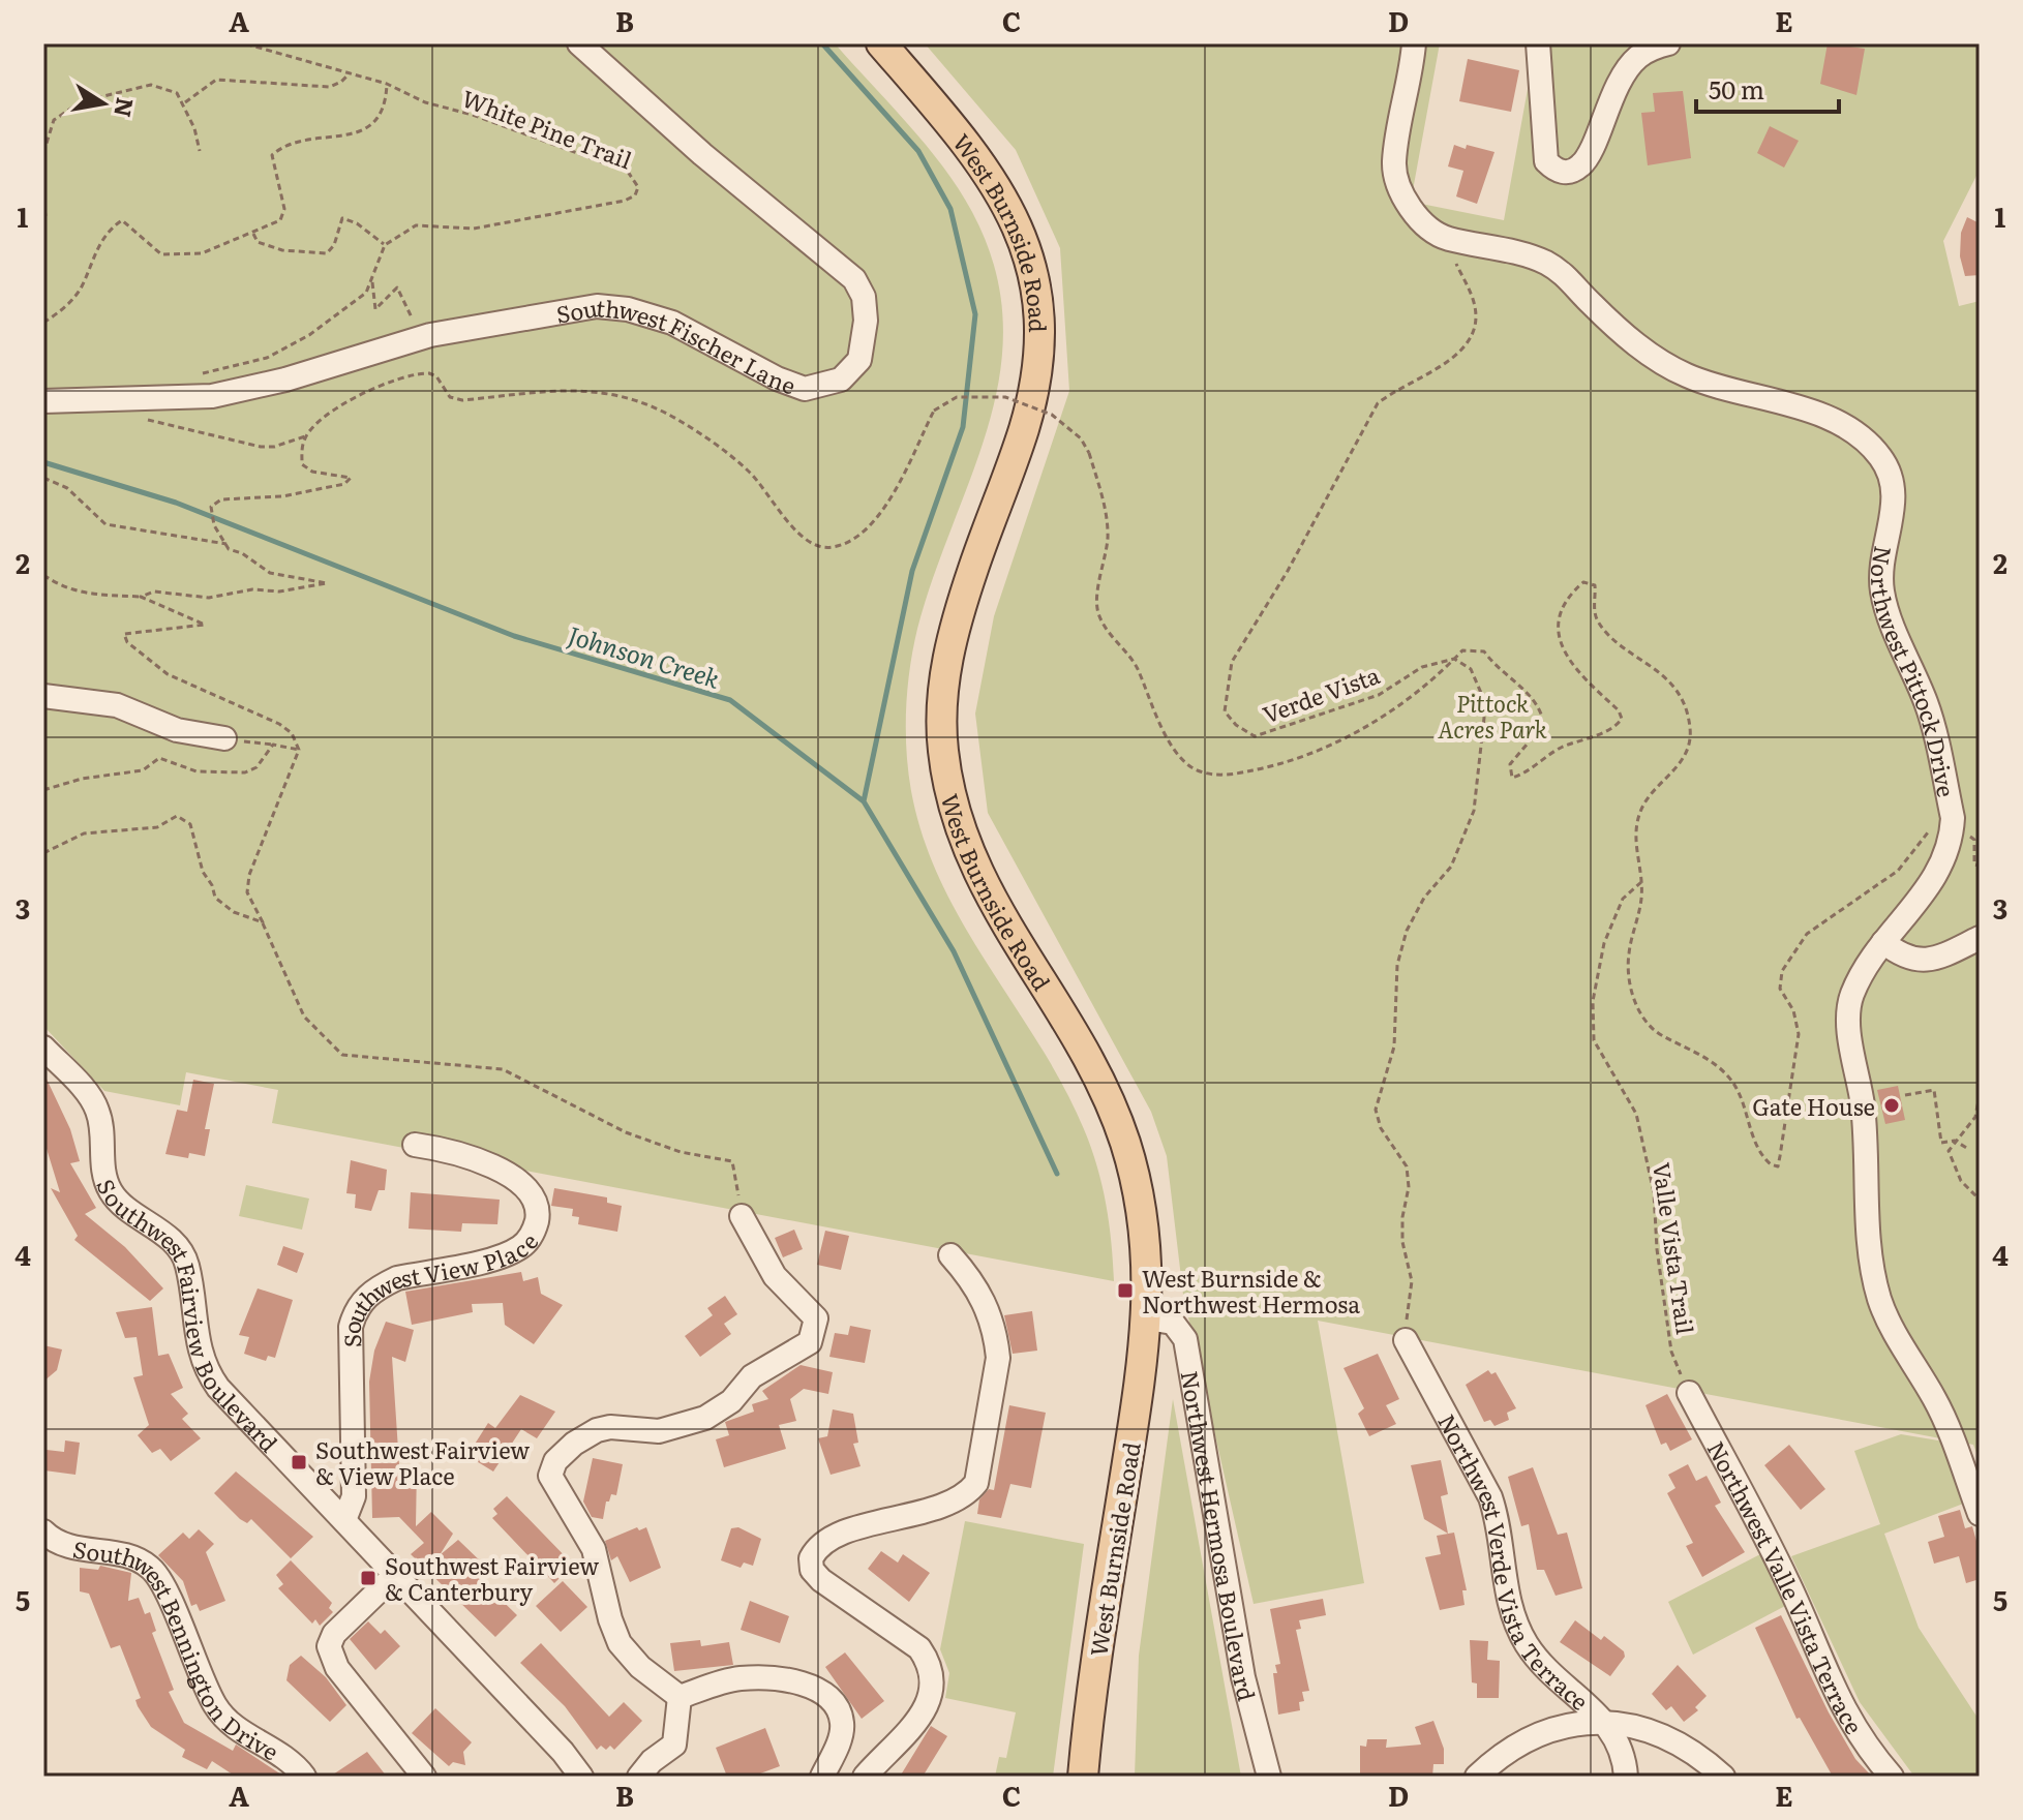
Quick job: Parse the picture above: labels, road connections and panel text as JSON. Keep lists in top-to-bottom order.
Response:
{
  "streets": {
    "main road": ["West Burnside Road"],
    "street": [
      "Southwest Fischer Lane",
      "Northwest Pittock Drive",
      "Southwest View Place",
      "Southwest Fairview Boulevard",
      "Northwest Hermosa Boulevard",
      "Northwest Verde Vista Terrace",
      "Northwest Valle Vista Terrace",
      "Southwest Bennington Drive"
    ],
    "path": ["White Pine Trail", "Verde Vista", "Valle Vista Trail"]
  },
  "crossings": [
    ["West Burnside Road", "Northwest Hermosa Boulevard"],
    ["Northwest Pittock Drive", "Verde Vista"],
    ["Valle Vista Trail", "Northwest Valle Vista Terrace"],
    ["Southwest View Place", "Southwest Fairview Boulevard"]
  ],
  "water": ["Johnson Creek"],
  "parks": ["Pittock Acres Park"],
  "places": {
    "other": ["Gate House"],
    "transit": ["West Burnside & Northwest Hermosa", "Southwest Fairview & View Place", "Southwest Fairview & Canterbury"]
  },
  "scale_bar": "50 m",
  "north": "right",
  "grid": {
    "columns": [
      "A",
      "B",
      "C",
      "D",
      "E"
    ],
    "rows": [
      "1",
      "2",
      "3",
      "4",
      "5"
    ]
  }
}
